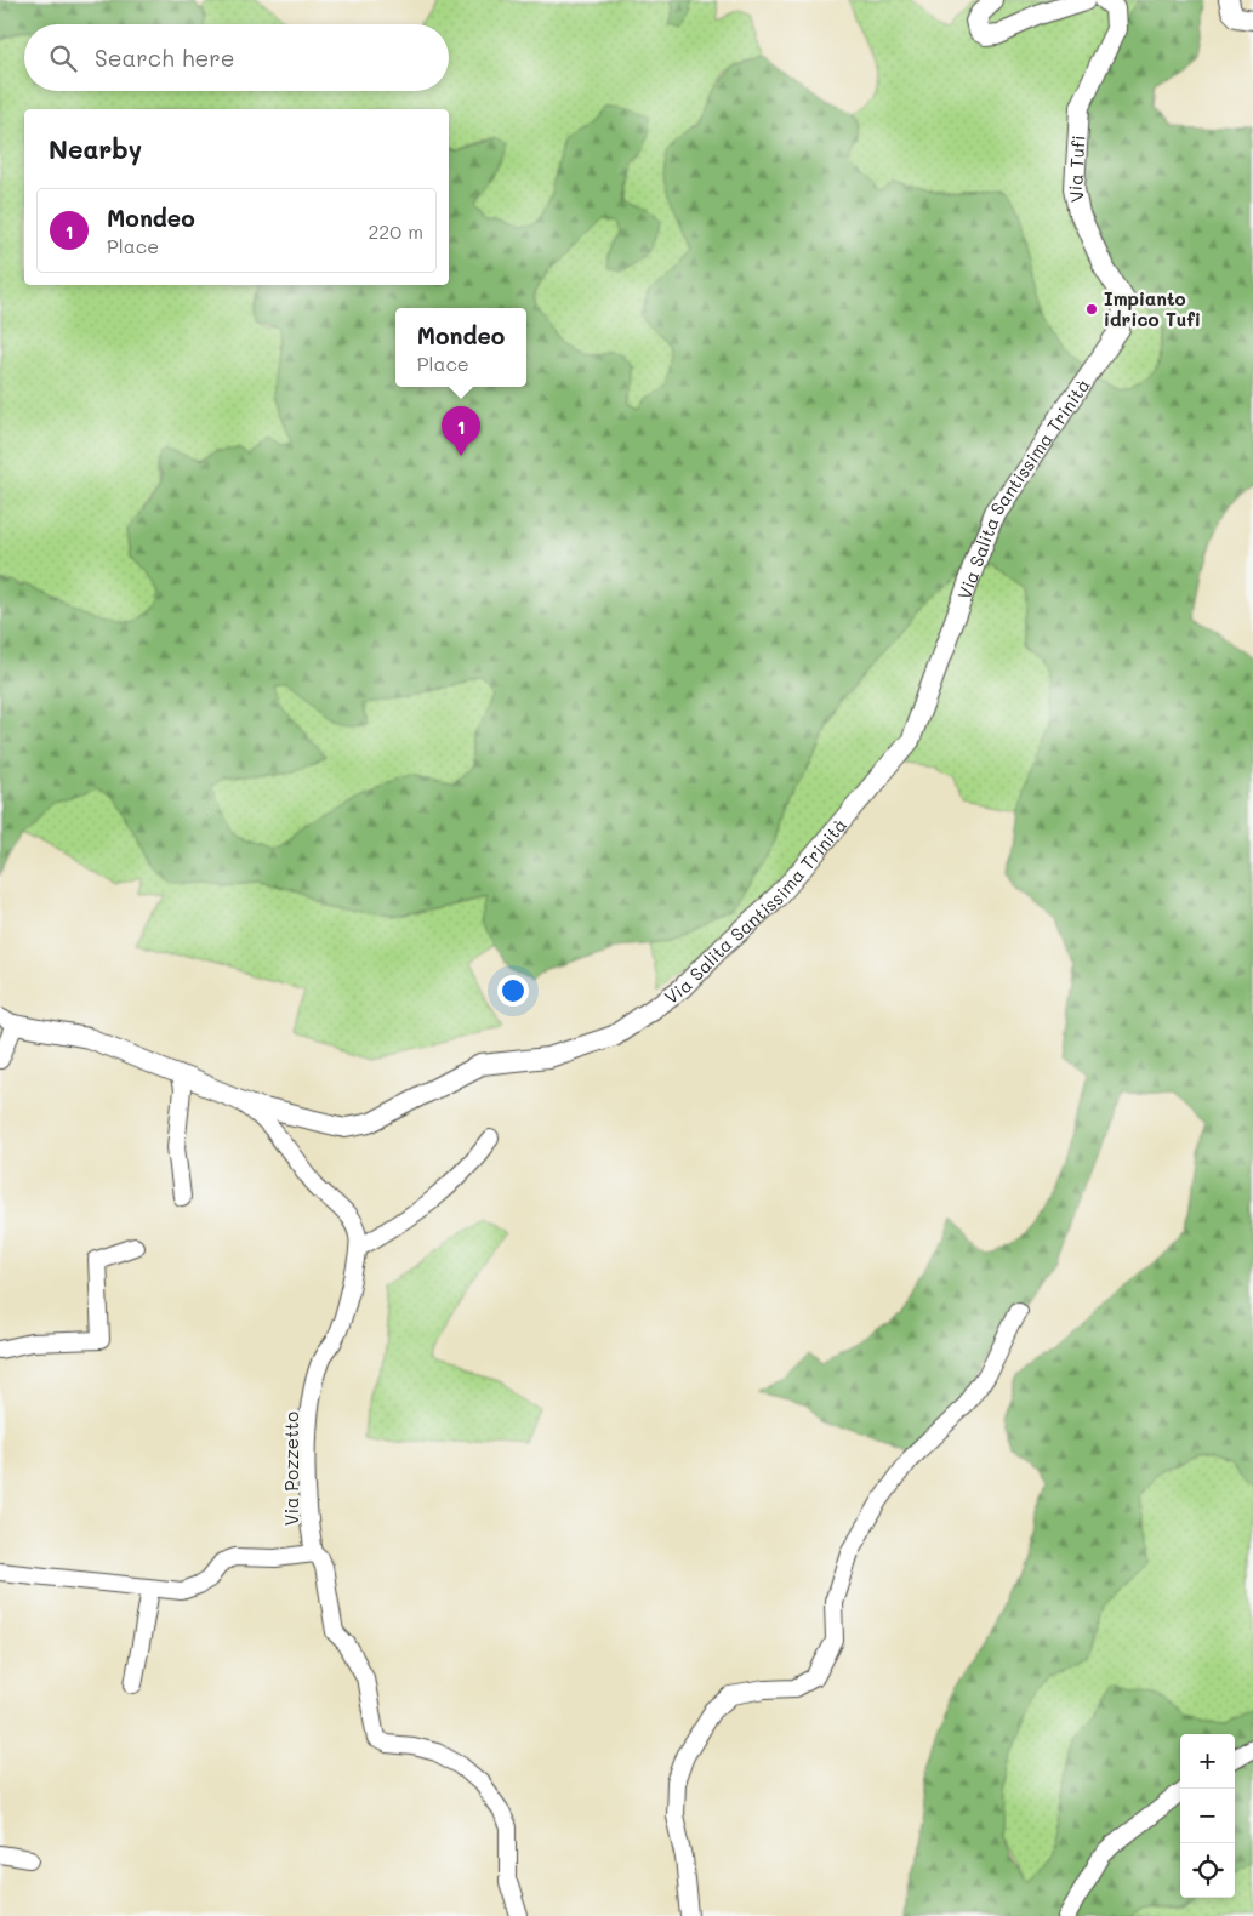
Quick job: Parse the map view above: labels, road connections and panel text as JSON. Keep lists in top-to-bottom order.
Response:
{
  "streets": {
    "street": ["Via Tufi", "Via Salita Santissima Trinità", "Via Pozzetto"]
  },
  "crossings": [
    ["Via Tufi", "Via Salita Santissima Trinità"]
  ],
  "places": ["Impianto idrico Tufi"],
  "page": {
    "search": "Search here",
    "heading": "Nearby",
    "list": [
      {
        "mark": "1",
        "name": "Mondeo",
        "note": "Place",
        "value": "220 m"
      }
    ],
    "popup": ["Mondeo", "Place"],
    "pins": "1",
    "map_buttons": ["+", "−"]
  }
}
